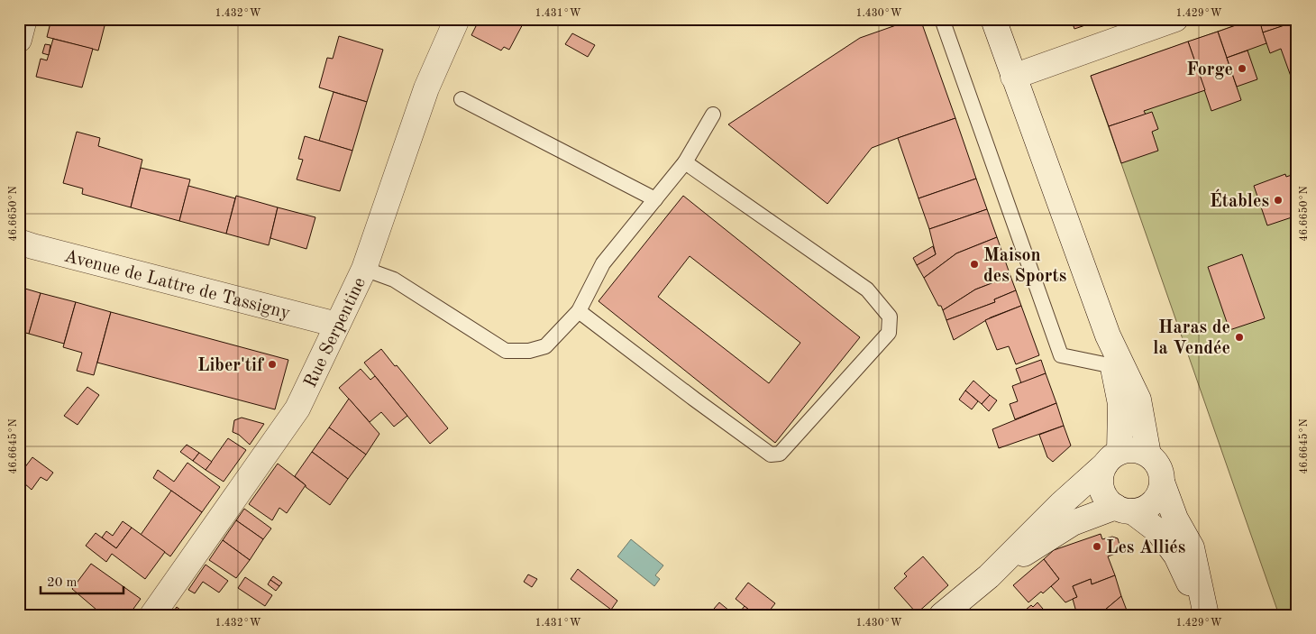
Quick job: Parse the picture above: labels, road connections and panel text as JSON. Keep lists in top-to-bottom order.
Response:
{
  "streets": {
    "main road": ["Avenue de Lattre de Tassigny", "Rue Serpentine"]
  },
  "crossings": [
    ["Avenue de Lattre de Tassigny", "Rue Serpentine"]
  ],
  "places": [
    "Forge",
    "Étables",
    "Maison des Sports",
    "Haras de la Vendée",
    "Liber'tif",
    "Les Alliés"
  ],
  "scale_bar": "20 m",
  "coordinates": [
    "1.432°W",
    "1.431°W",
    "1.430°W",
    "1.429°W",
    "46.6650°N",
    "46.6645°N"
  ]
}
